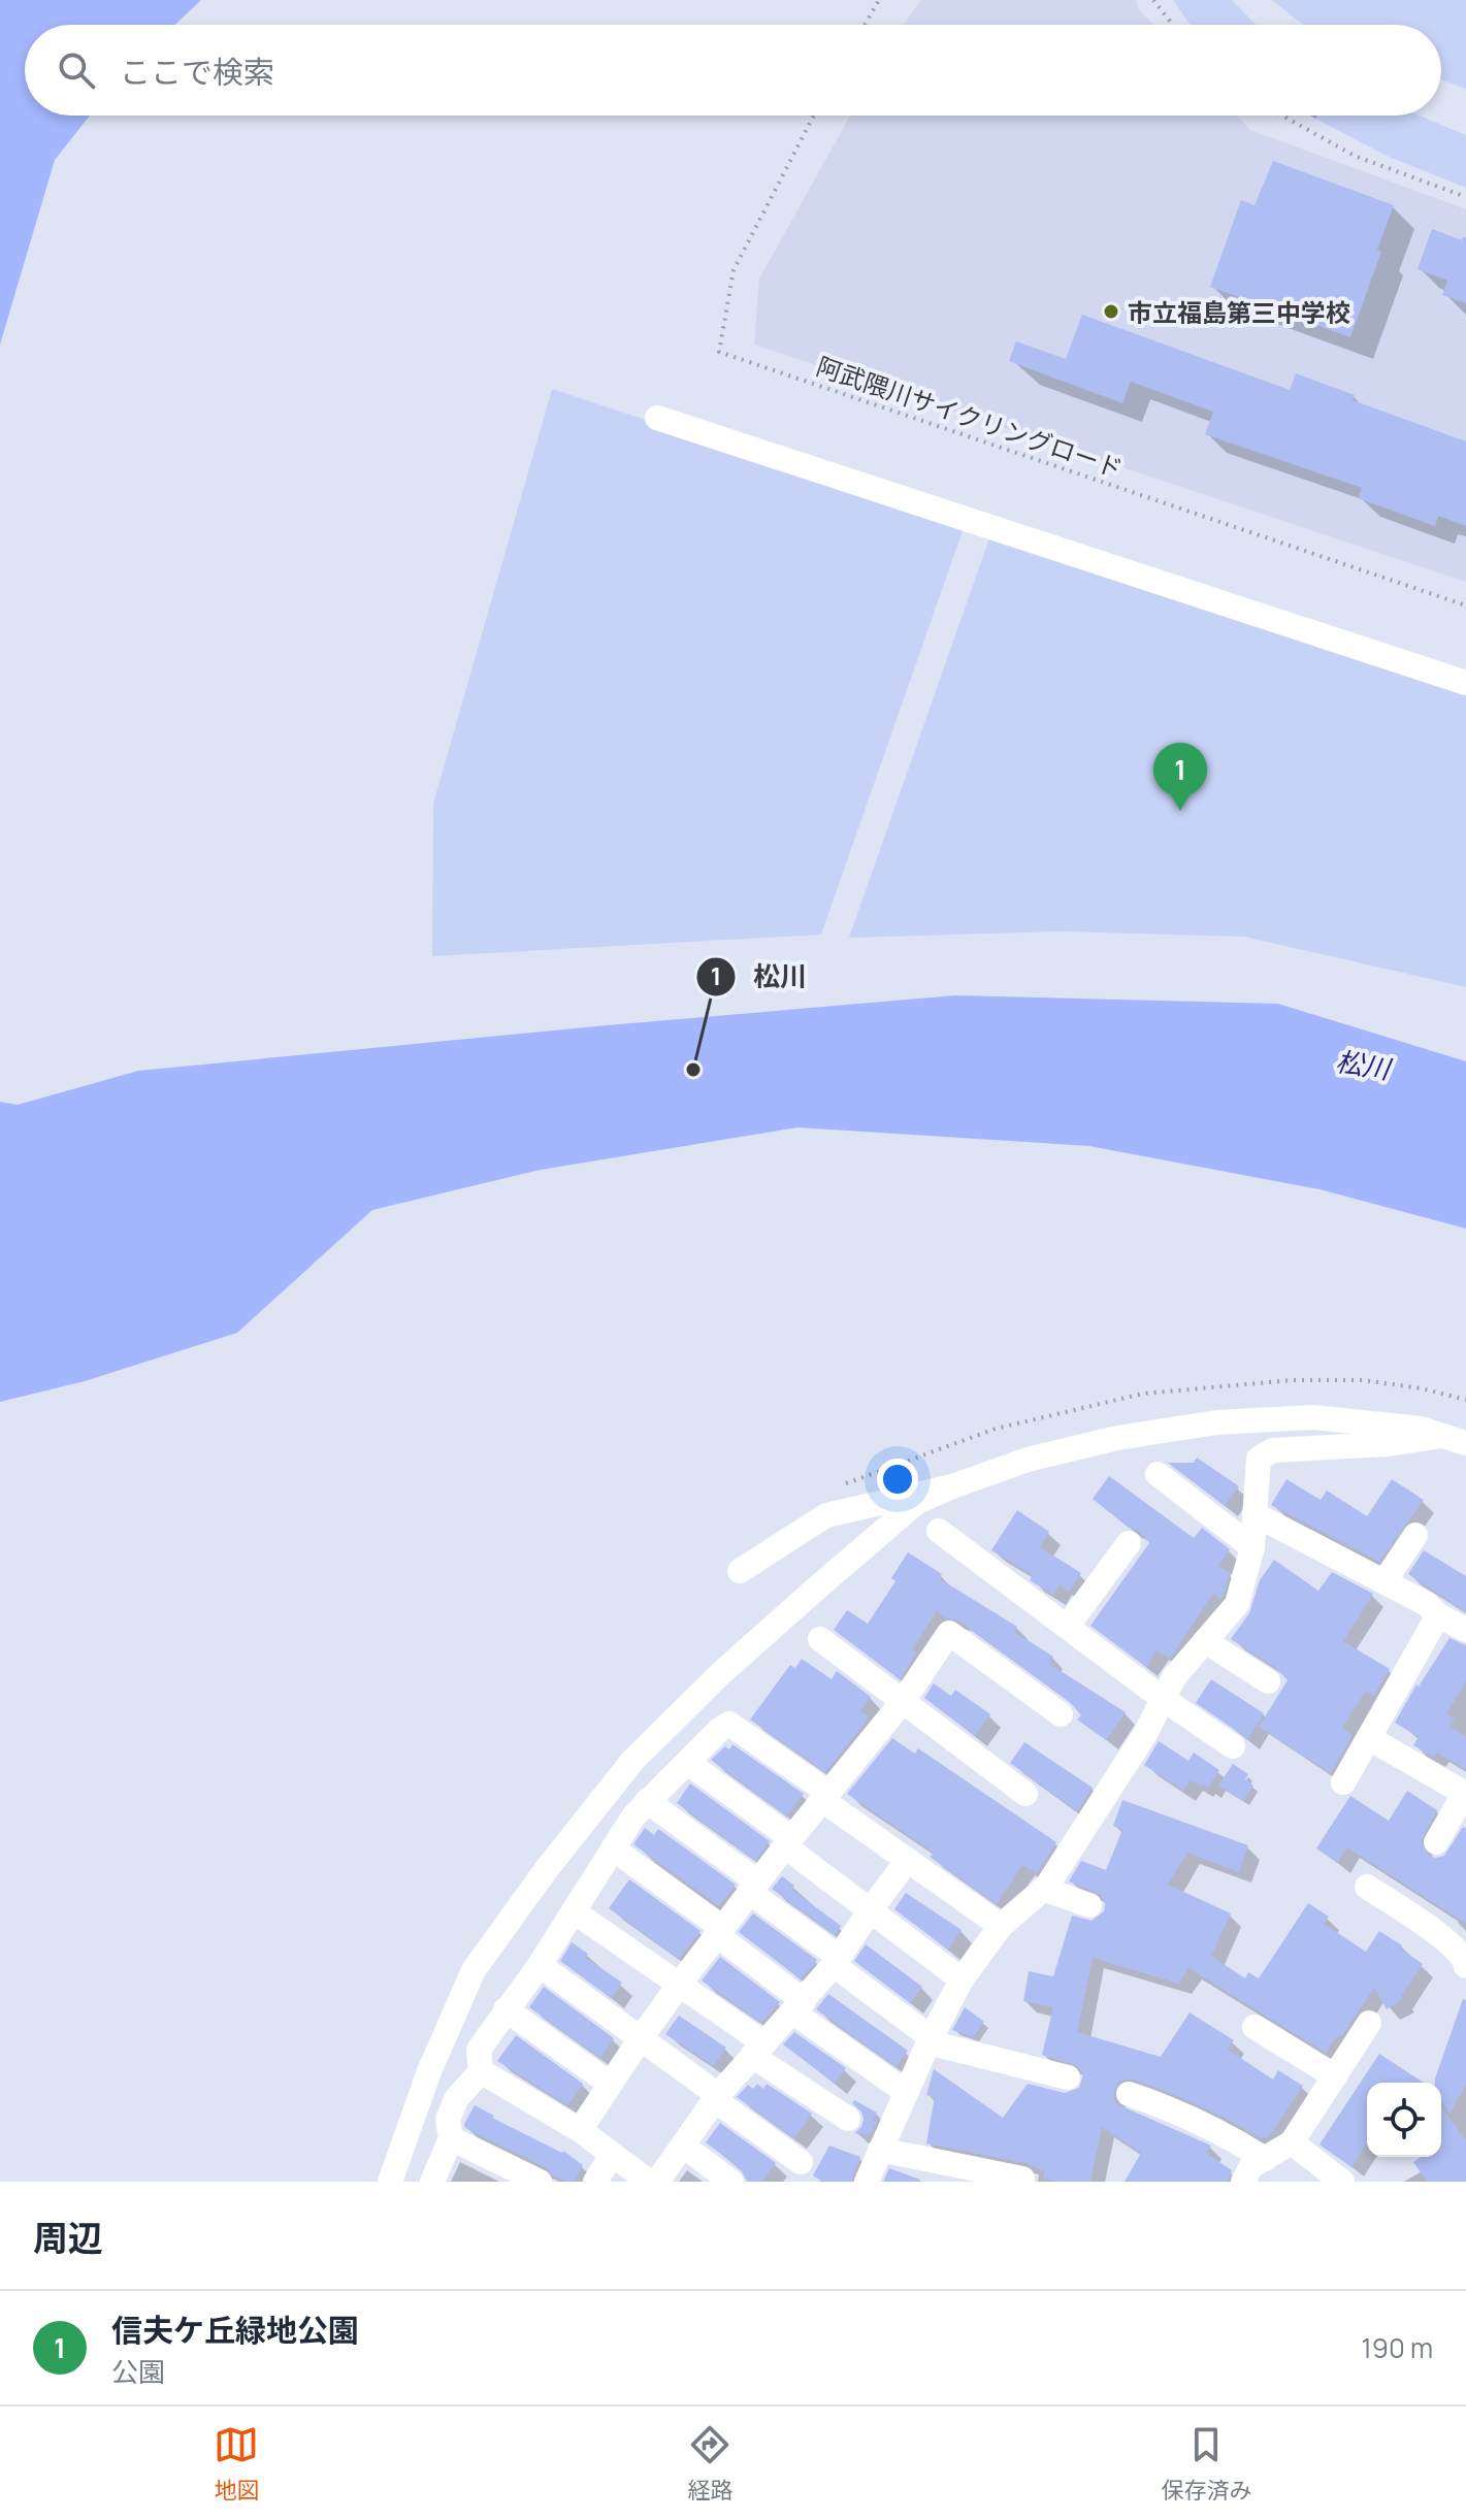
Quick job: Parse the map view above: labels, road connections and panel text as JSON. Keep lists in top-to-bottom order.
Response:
{
  "streets": {
    "path": ["阿武隈川サイクリングロード"]
  },
  "water": ["松川"],
  "places": ["市立福島第三中学校", "松川"],
  "page": {
    "search": "ここで検索",
    "pins": "1",
    "heading": "周辺",
    "list": [
      {
        "mark": "1",
        "name": "信夫ケ丘緑地公園",
        "note": "公園",
        "value": "190 m"
      }
    ],
    "nav": ["地図", "経路", "保存済み"]
  }
}
